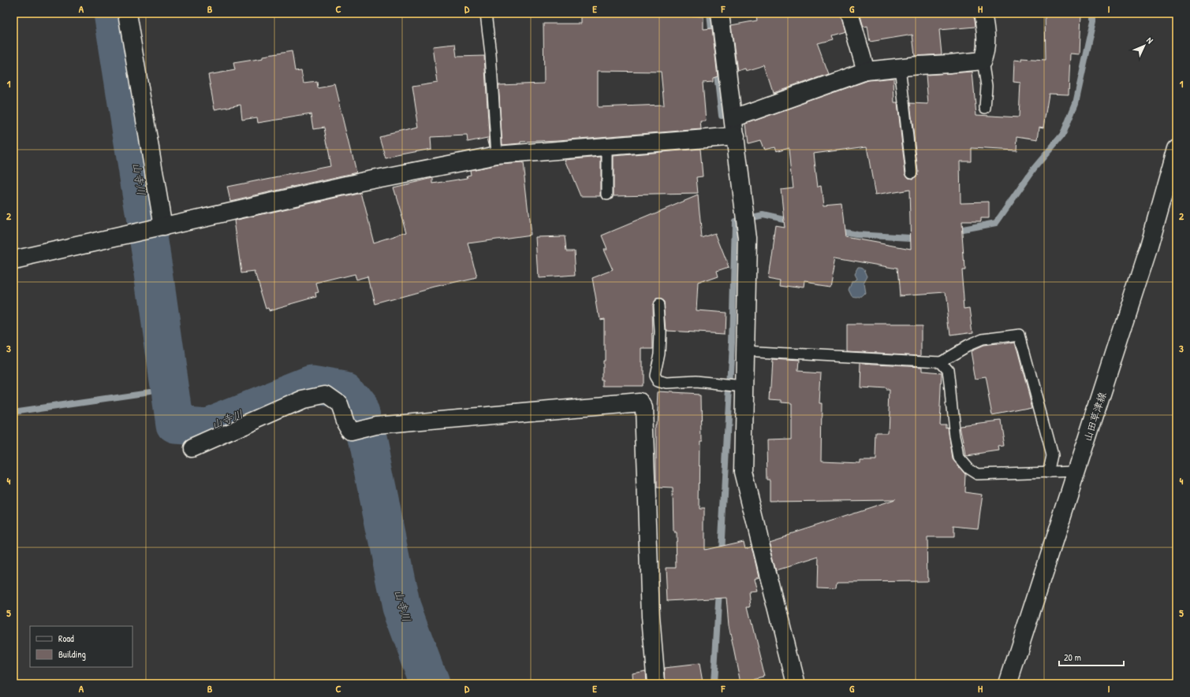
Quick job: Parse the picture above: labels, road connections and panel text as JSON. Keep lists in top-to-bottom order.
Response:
{
  "streets": {
    "street": ["山田草津線"]
  },
  "water": ["山寺川"],
  "legend": ["Road", "Building"],
  "scale_bar": "20 m",
  "north": "top right",
  "grid": {
    "columns": [
      "A",
      "B",
      "C",
      "D",
      "E",
      "F",
      "G",
      "H",
      "I"
    ],
    "rows": [
      "1",
      "2",
      "3",
      "4",
      "5"
    ]
  }
}
